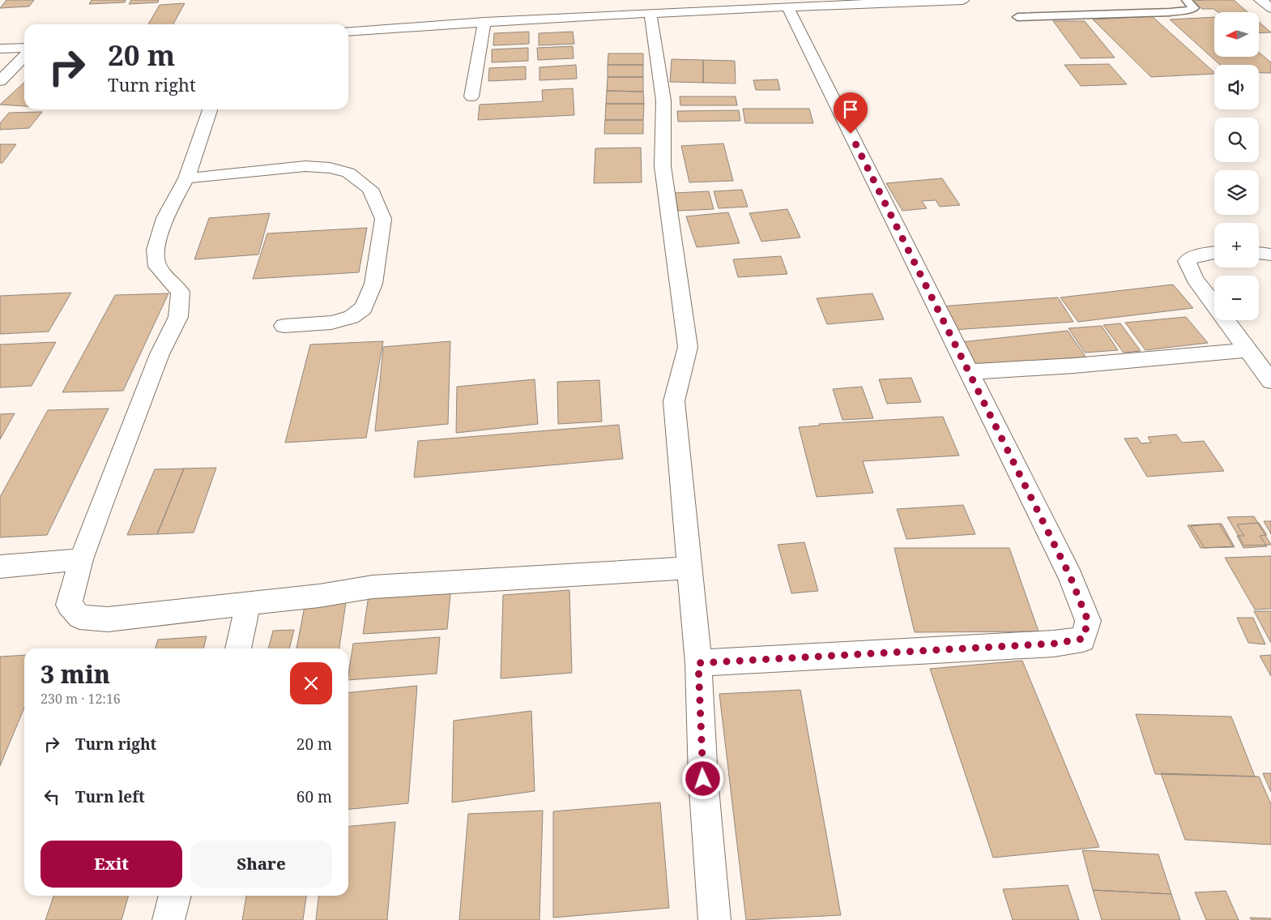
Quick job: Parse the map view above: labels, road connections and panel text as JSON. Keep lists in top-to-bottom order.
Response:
{
  "north": "left",
  "page": {
    "map_buttons": ["+", "−"],
    "turn": ["20 m", "Turn right"],
    "heading": ["3 min", "230 m · 12:16"],
    "list": [
      {
        "name": "Turn right",
        "value": "20 m"
      },
      {
        "name": "Turn left",
        "value": "60 m"
      }
    ],
    "buttons": ["Exit", "Share"]
  }
}
